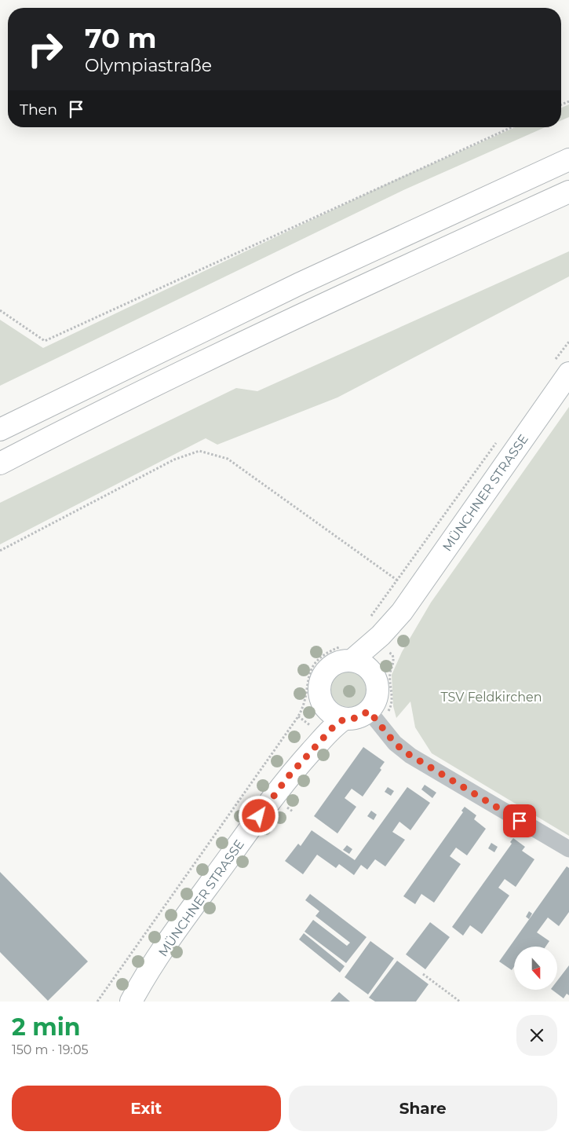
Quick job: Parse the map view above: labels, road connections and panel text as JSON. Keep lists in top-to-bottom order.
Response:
{
  "streets": {
    "main road": ["MÜNCHNER STRASSE"]
  },
  "parks": ["TSV Feldkirchen"],
  "north": "bottom",
  "page": {
    "turn": ["70 m", "Olympiastraße"],
    "then": "Then",
    "heading": ["2 min", "150 m · 19:05"],
    "buttons": ["Exit", "Share"]
  }
}
